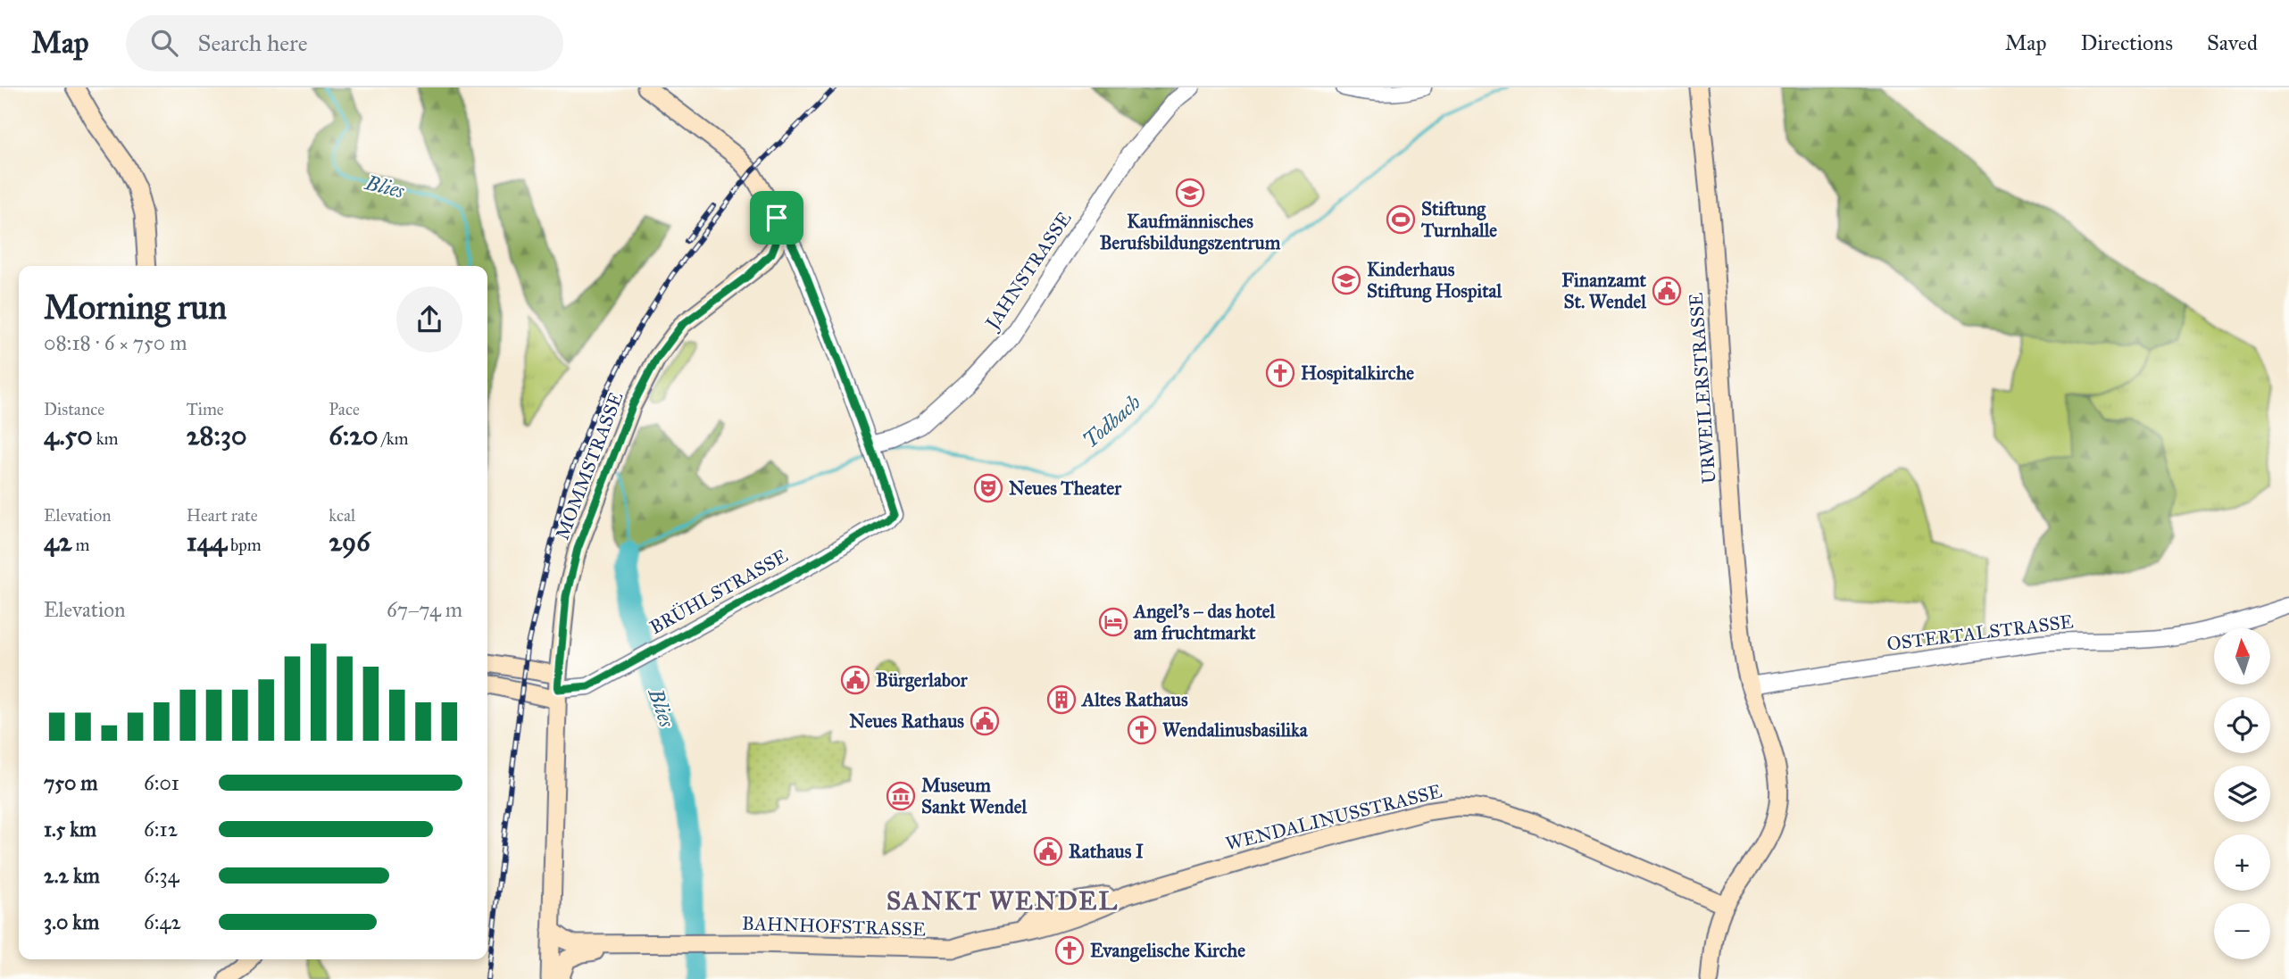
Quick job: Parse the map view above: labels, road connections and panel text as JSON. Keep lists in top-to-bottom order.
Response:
{
  "streets": {
    "main road": [
      "URWEILERSTRASSE",
      "MOMMSTRASSE",
      "WENDALINUSSTRASSE",
      "BAHNHOFSTRASSE"
    ],
    "street": ["JAHNSTRASSE", "BRÜHLSTRASSE", "OSTERTALSTRASSE"]
  },
  "crossings": [
    ["JAHNSTRASSE", "BRÜHLSTRASSE"],
    ["URWEILERSTRASSE", "OSTERTALSTRASSE"],
    ["URWEILERSTRASSE", "WENDALINUSSTRASSE"],
    ["MOMMSTRASSE", "BRÜHLSTRASSE"],
    ["MOMMSTRASSE", "BAHNHOFSTRASSE"],
    ["WENDALINUSSTRASSE", "BAHNHOFSTRASSE"]
  ],
  "districts": ["SANKT WENDEL"],
  "water": ["Blies", "Todbach"],
  "places": {
    "school or university": ["Kaufmännisches Berufsbildungszentrum", "Kinderhaus Stiftung Hospital"],
    "sports": ["Stiftung Turnhalle"],
    "public building": [
      "Finanzamt St. Wendel",
      "Bürgerlabor",
      "Neues Rathaus",
      "Rathaus I"
    ],
    "church": ["Hospitalkirche", "Wendalinusbasilika", "Evangelische Kirche"],
    "theatre": ["Neues Theater"],
    "hotel": ["Angel’s – das hotel am fruchtmarkt"],
    "building": ["Altes Rathaus"],
    "museum": ["Museum Sankt Wendel"]
  },
  "north": "top",
  "page": {
    "header": "Map",
    "search": "Search here",
    "nav": ["Map", "Directions", "Saved"],
    "heading": ["Morning run", "08:18 · 6 × 750 m"],
    "stats": [
      ["Distance", "4.50 km"],
      ["Time", "28:30"],
      ["Pace", "6:20 /km"],
      ["Elevation", "42 m"],
      ["Heart rate", "144 bpm"],
      ["kcal", "296"]
    ],
    "chart": ["Elevation", "67–74 m"],
    "map_buttons": ["+", "−"],
    "list": [
      {
        "name": "750 m",
        "note": "6:01"
      },
      {
        "name": "1.5 km",
        "note": "6:12"
      },
      {
        "name": "2.2 km",
        "note": "6:34"
      },
      {
        "name": "3.0 km",
        "note": "6:42"
      }
    ]
  }
}
